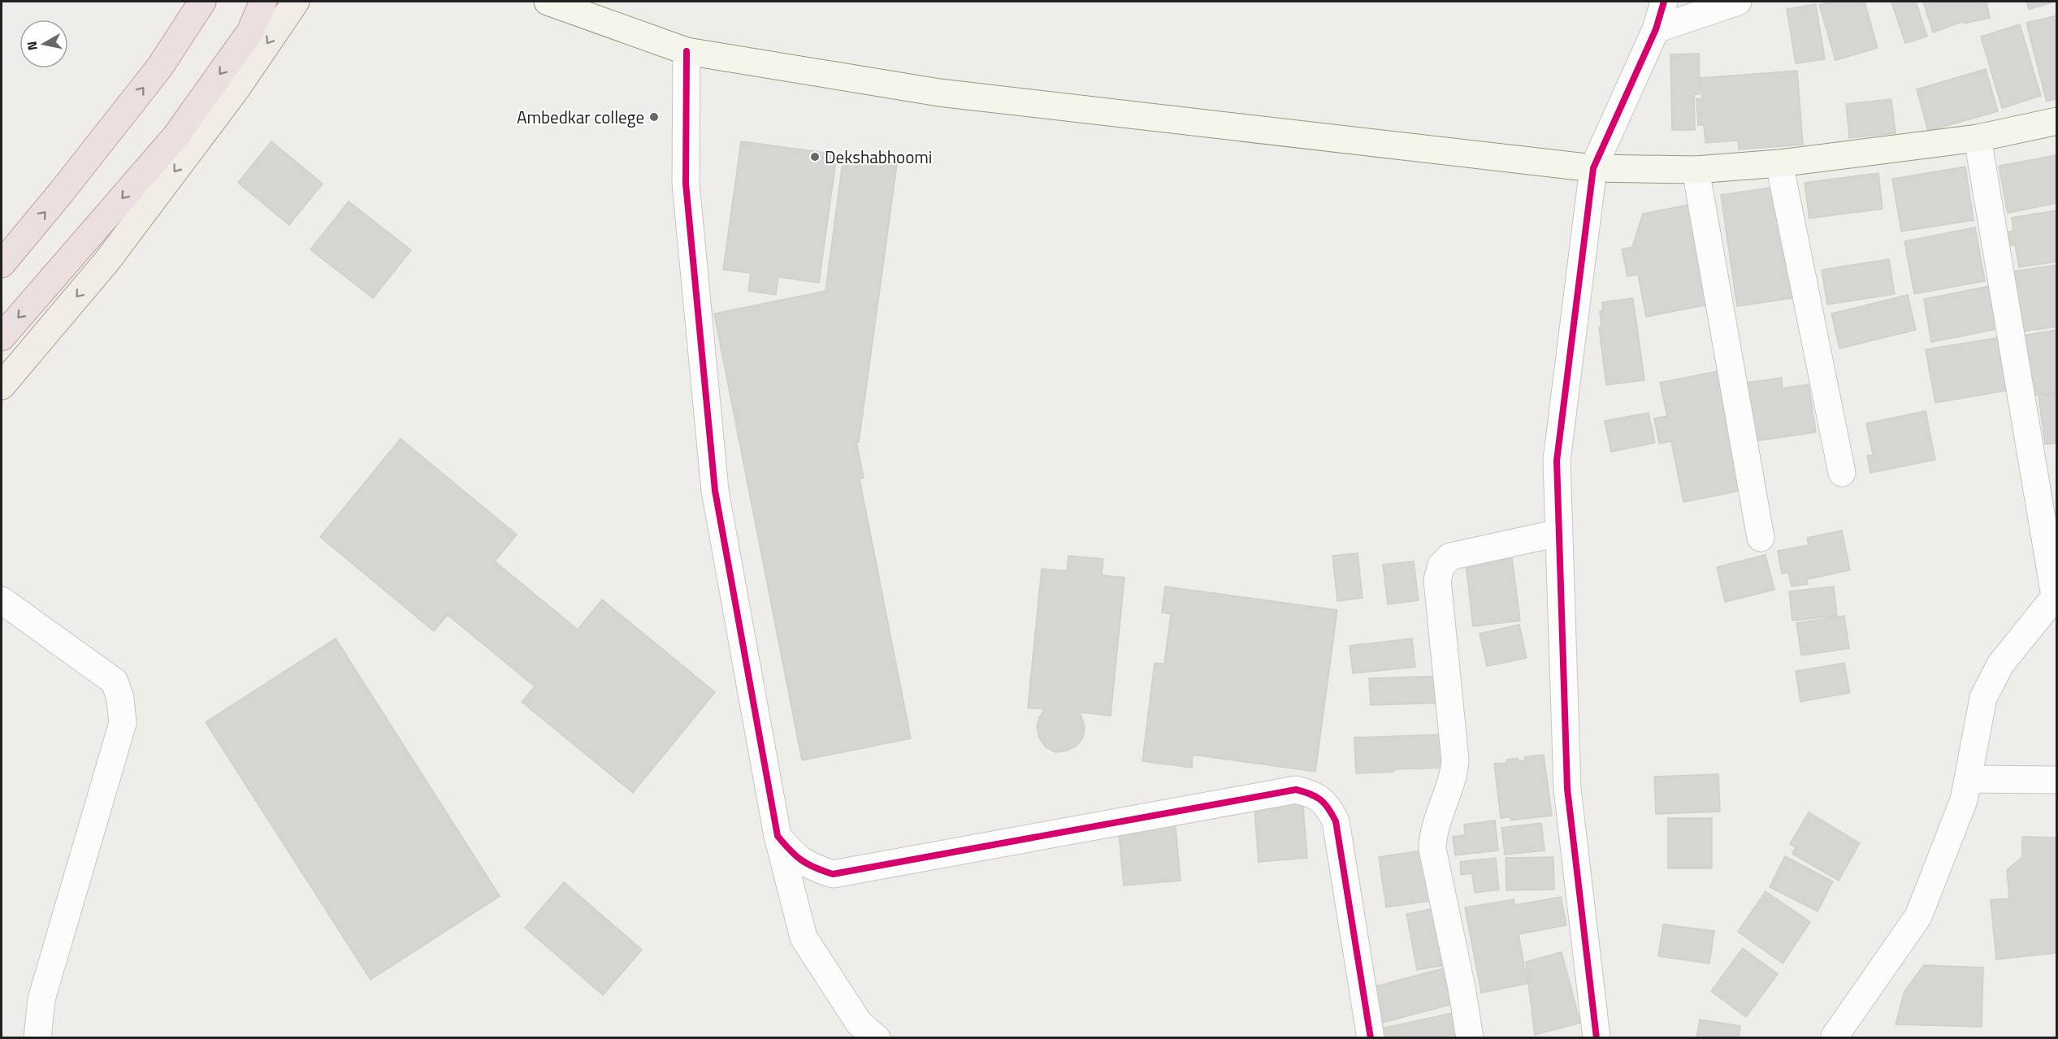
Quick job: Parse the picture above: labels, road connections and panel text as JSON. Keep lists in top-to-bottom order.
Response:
{
  "places": ["Ambedkar college", "Dekshabhoomi"],
  "north": "left"
}
